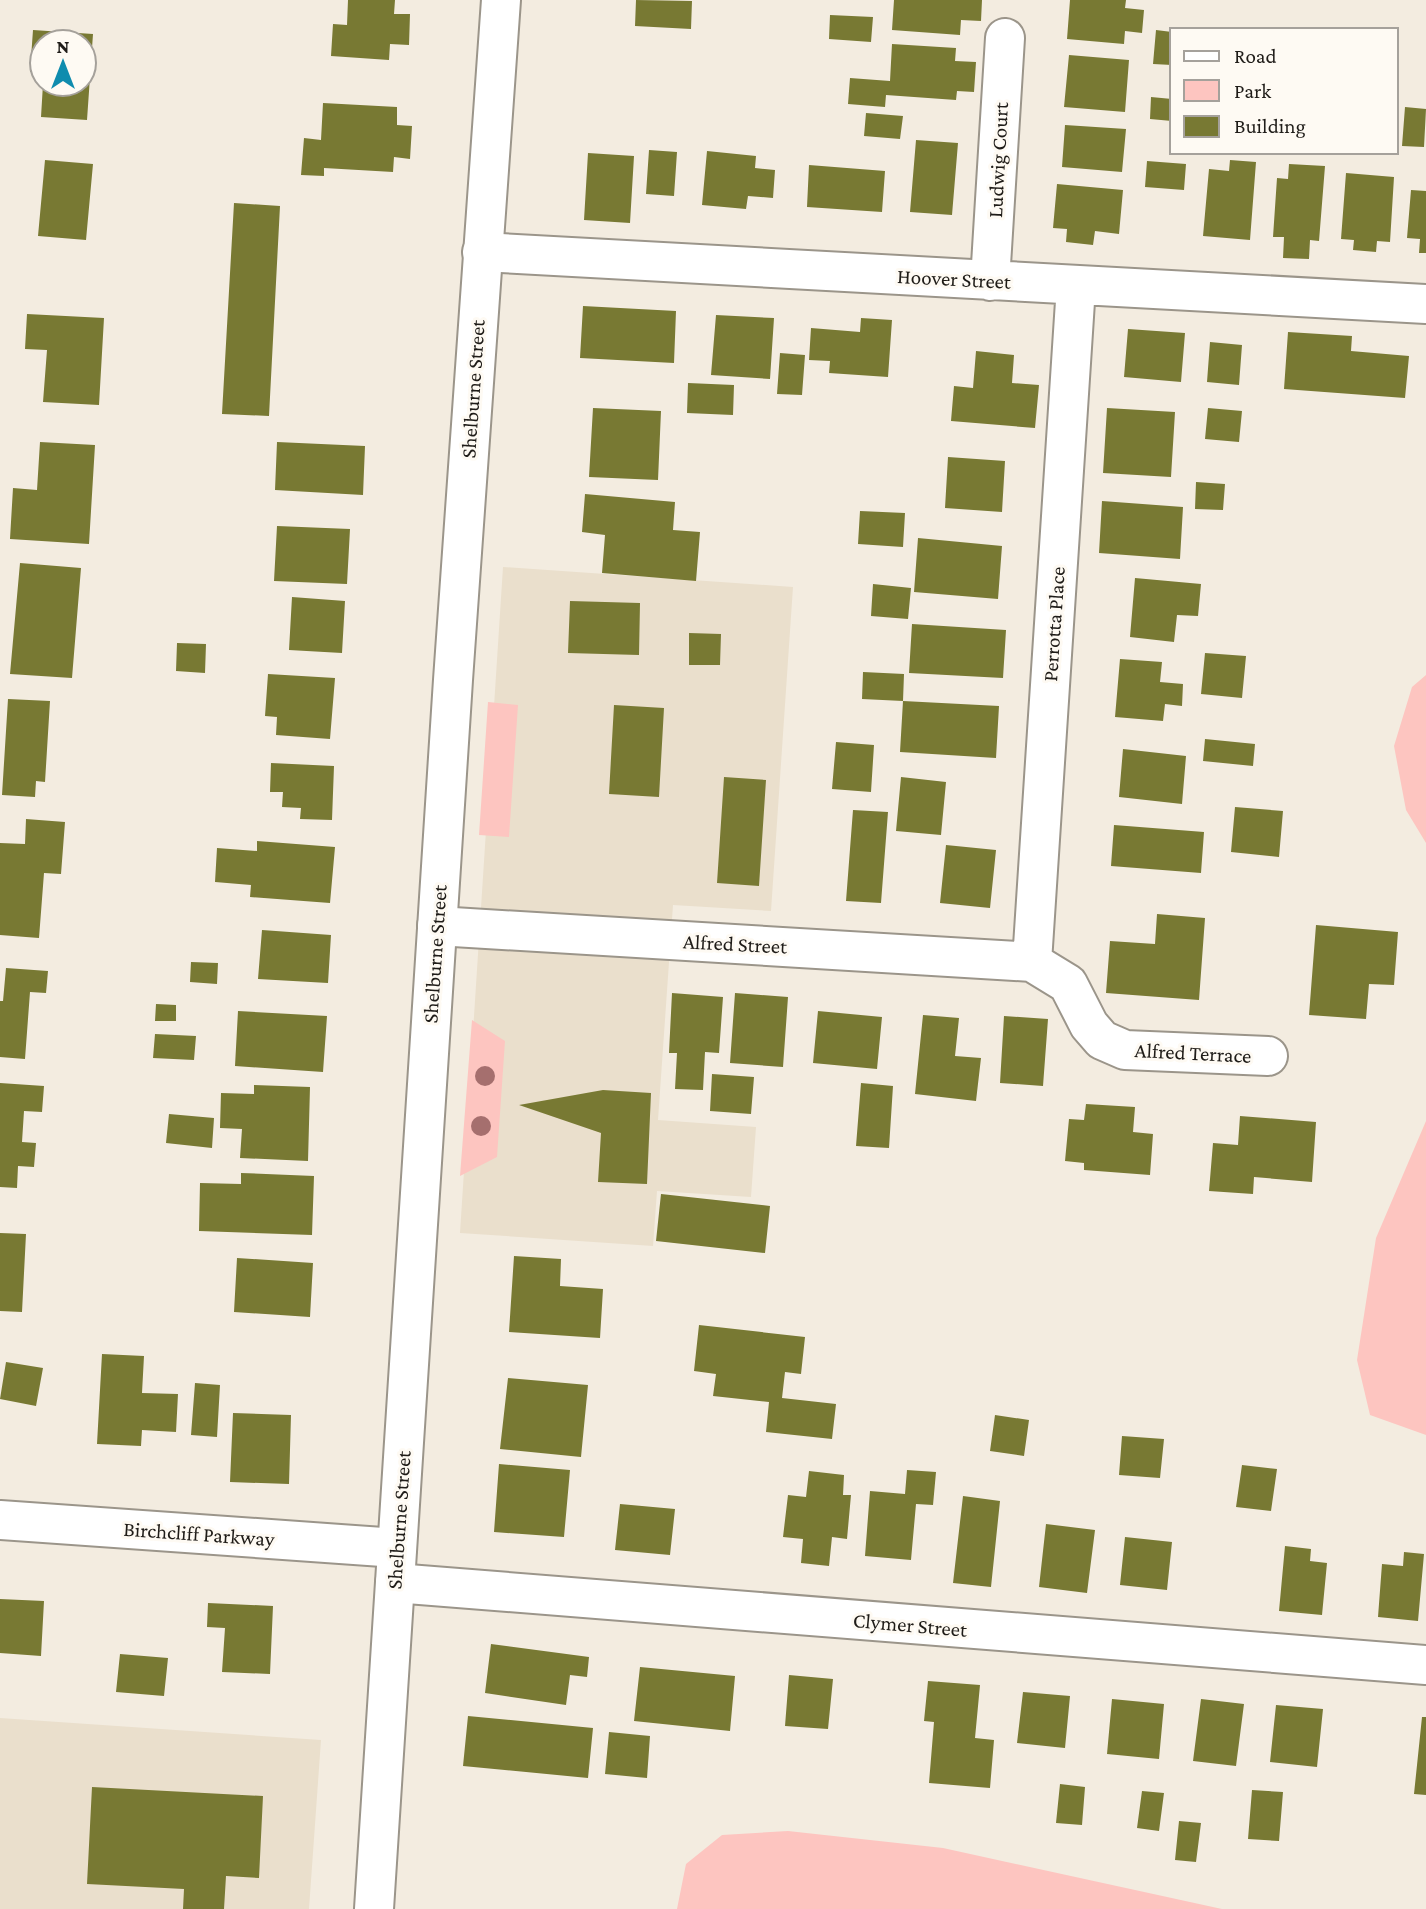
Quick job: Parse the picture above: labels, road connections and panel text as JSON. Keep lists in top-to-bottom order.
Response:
{
  "streets": {
    "street": [
      "Ludwig Court",
      "Hoover Street",
      "Shelburne Street",
      "Perrotta Place",
      "Alfred Street",
      "Alfred Terrace",
      "Birchcliff Parkway",
      "Clymer Street"
    ]
  },
  "crossings": [
    ["Ludwig Court", "Hoover Street"],
    ["Hoover Street", "Shelburne Street"],
    ["Hoover Street", "Perrotta Place"],
    ["Shelburne Street", "Alfred Street"],
    ["Shelburne Street", "Birchcliff Parkway"],
    ["Shelburne Street", "Clymer Street"],
    ["Perrotta Place", "Alfred Street"],
    ["Perrotta Place", "Alfred Terrace"],
    ["Alfred Street", "Alfred Terrace"],
    ["Birchcliff Parkway", "Clymer Street"]
  ],
  "legend": ["Road", "Park", "Building"],
  "north": "top"
}
